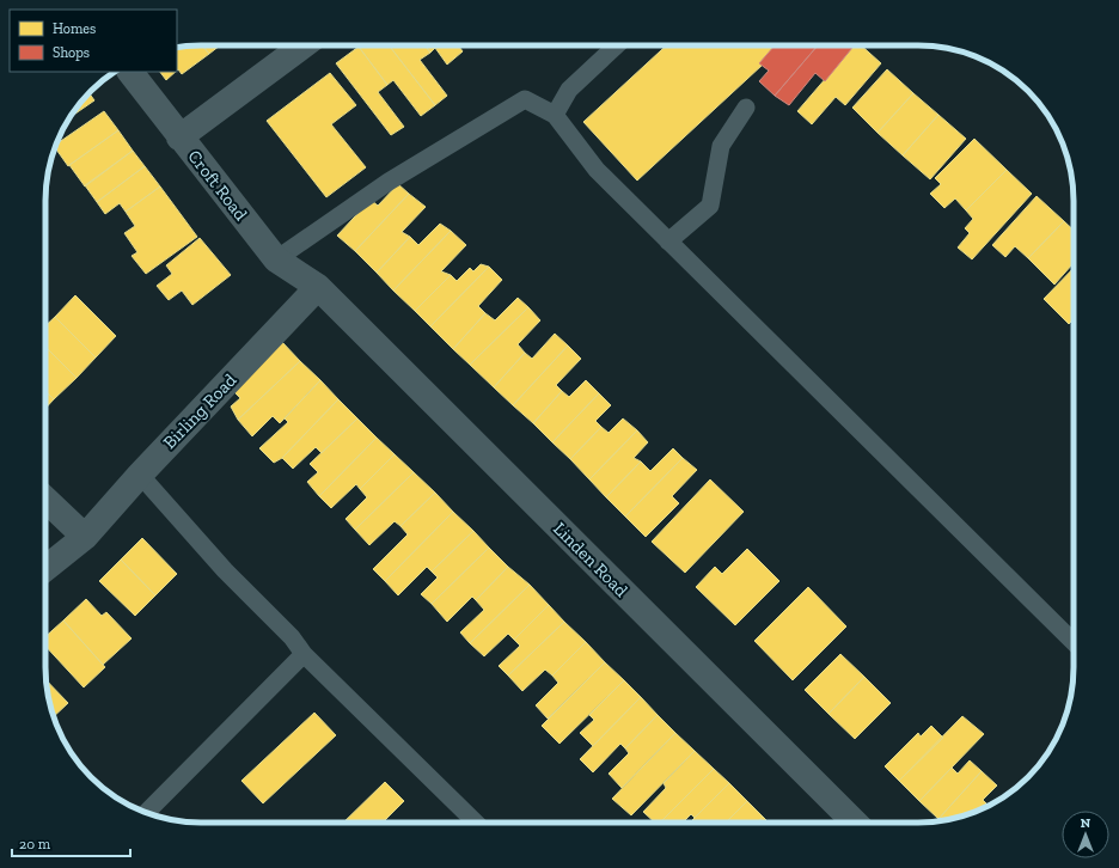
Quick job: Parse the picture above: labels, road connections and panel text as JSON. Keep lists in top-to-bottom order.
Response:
{
  "streets": {
    "street": ["Croft Road", "Birling Road", "Linden Road"]
  },
  "crossings": [
    ["Croft Road", "Birling Road"],
    ["Croft Road", "Linden Road"],
    ["Birling Road", "Linden Road"]
  ],
  "legend": ["Homes", "Shops"],
  "scale_bar": "20 m",
  "north": "top"
}
